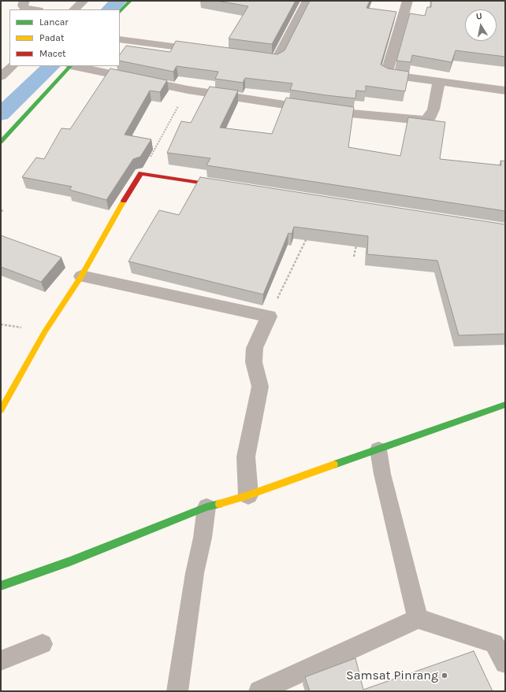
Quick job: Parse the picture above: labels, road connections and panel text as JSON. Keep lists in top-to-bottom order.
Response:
{
  "places": ["Samsat Pinrang"],
  "legend": ["Lancar", "Padat", "Macet"],
  "north": "top"
}
